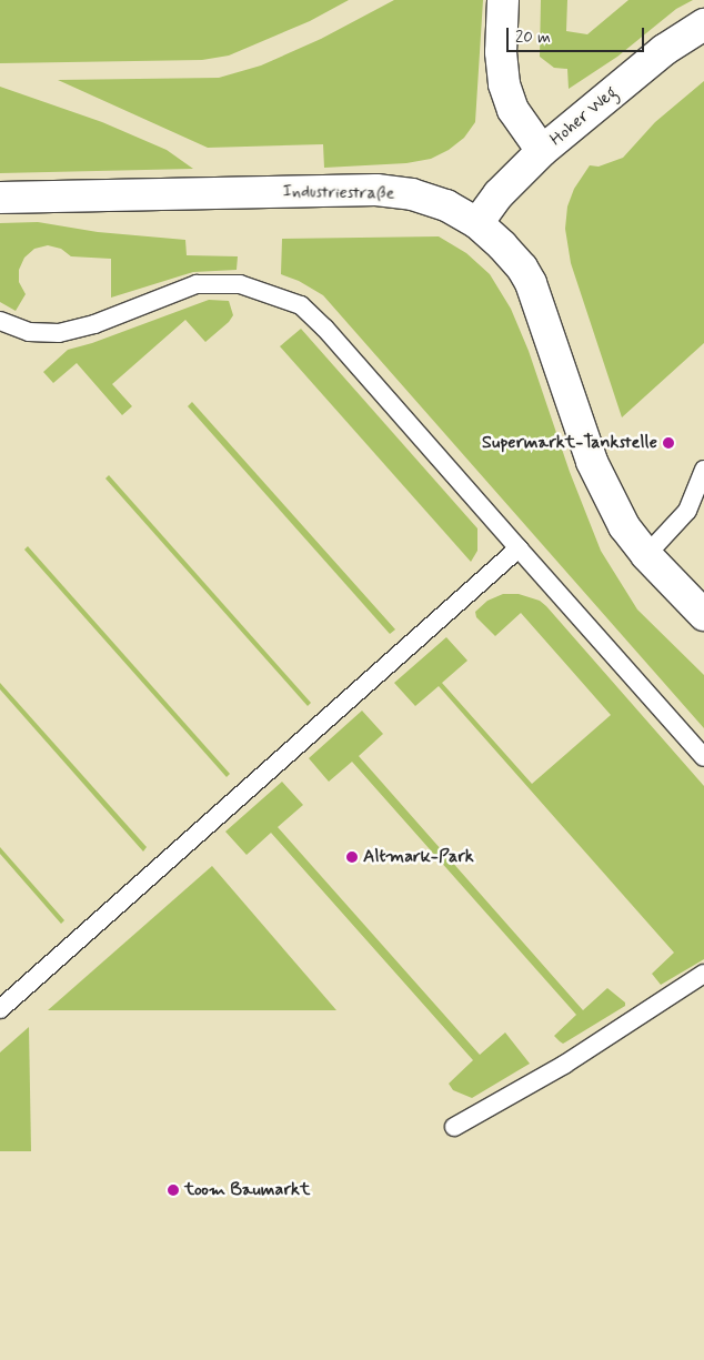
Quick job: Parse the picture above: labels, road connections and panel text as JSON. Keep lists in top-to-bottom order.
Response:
{
  "streets": {
    "street": ["Hoher Weg", "Industriestraße"]
  },
  "crossings": [
    ["Hoher Weg", "Industriestraße"]
  ],
  "places": ["Supermarkt-Tankstelle", "Altmark-Park", "toom Baumarkt"],
  "scale_bar": "20 m"
}
